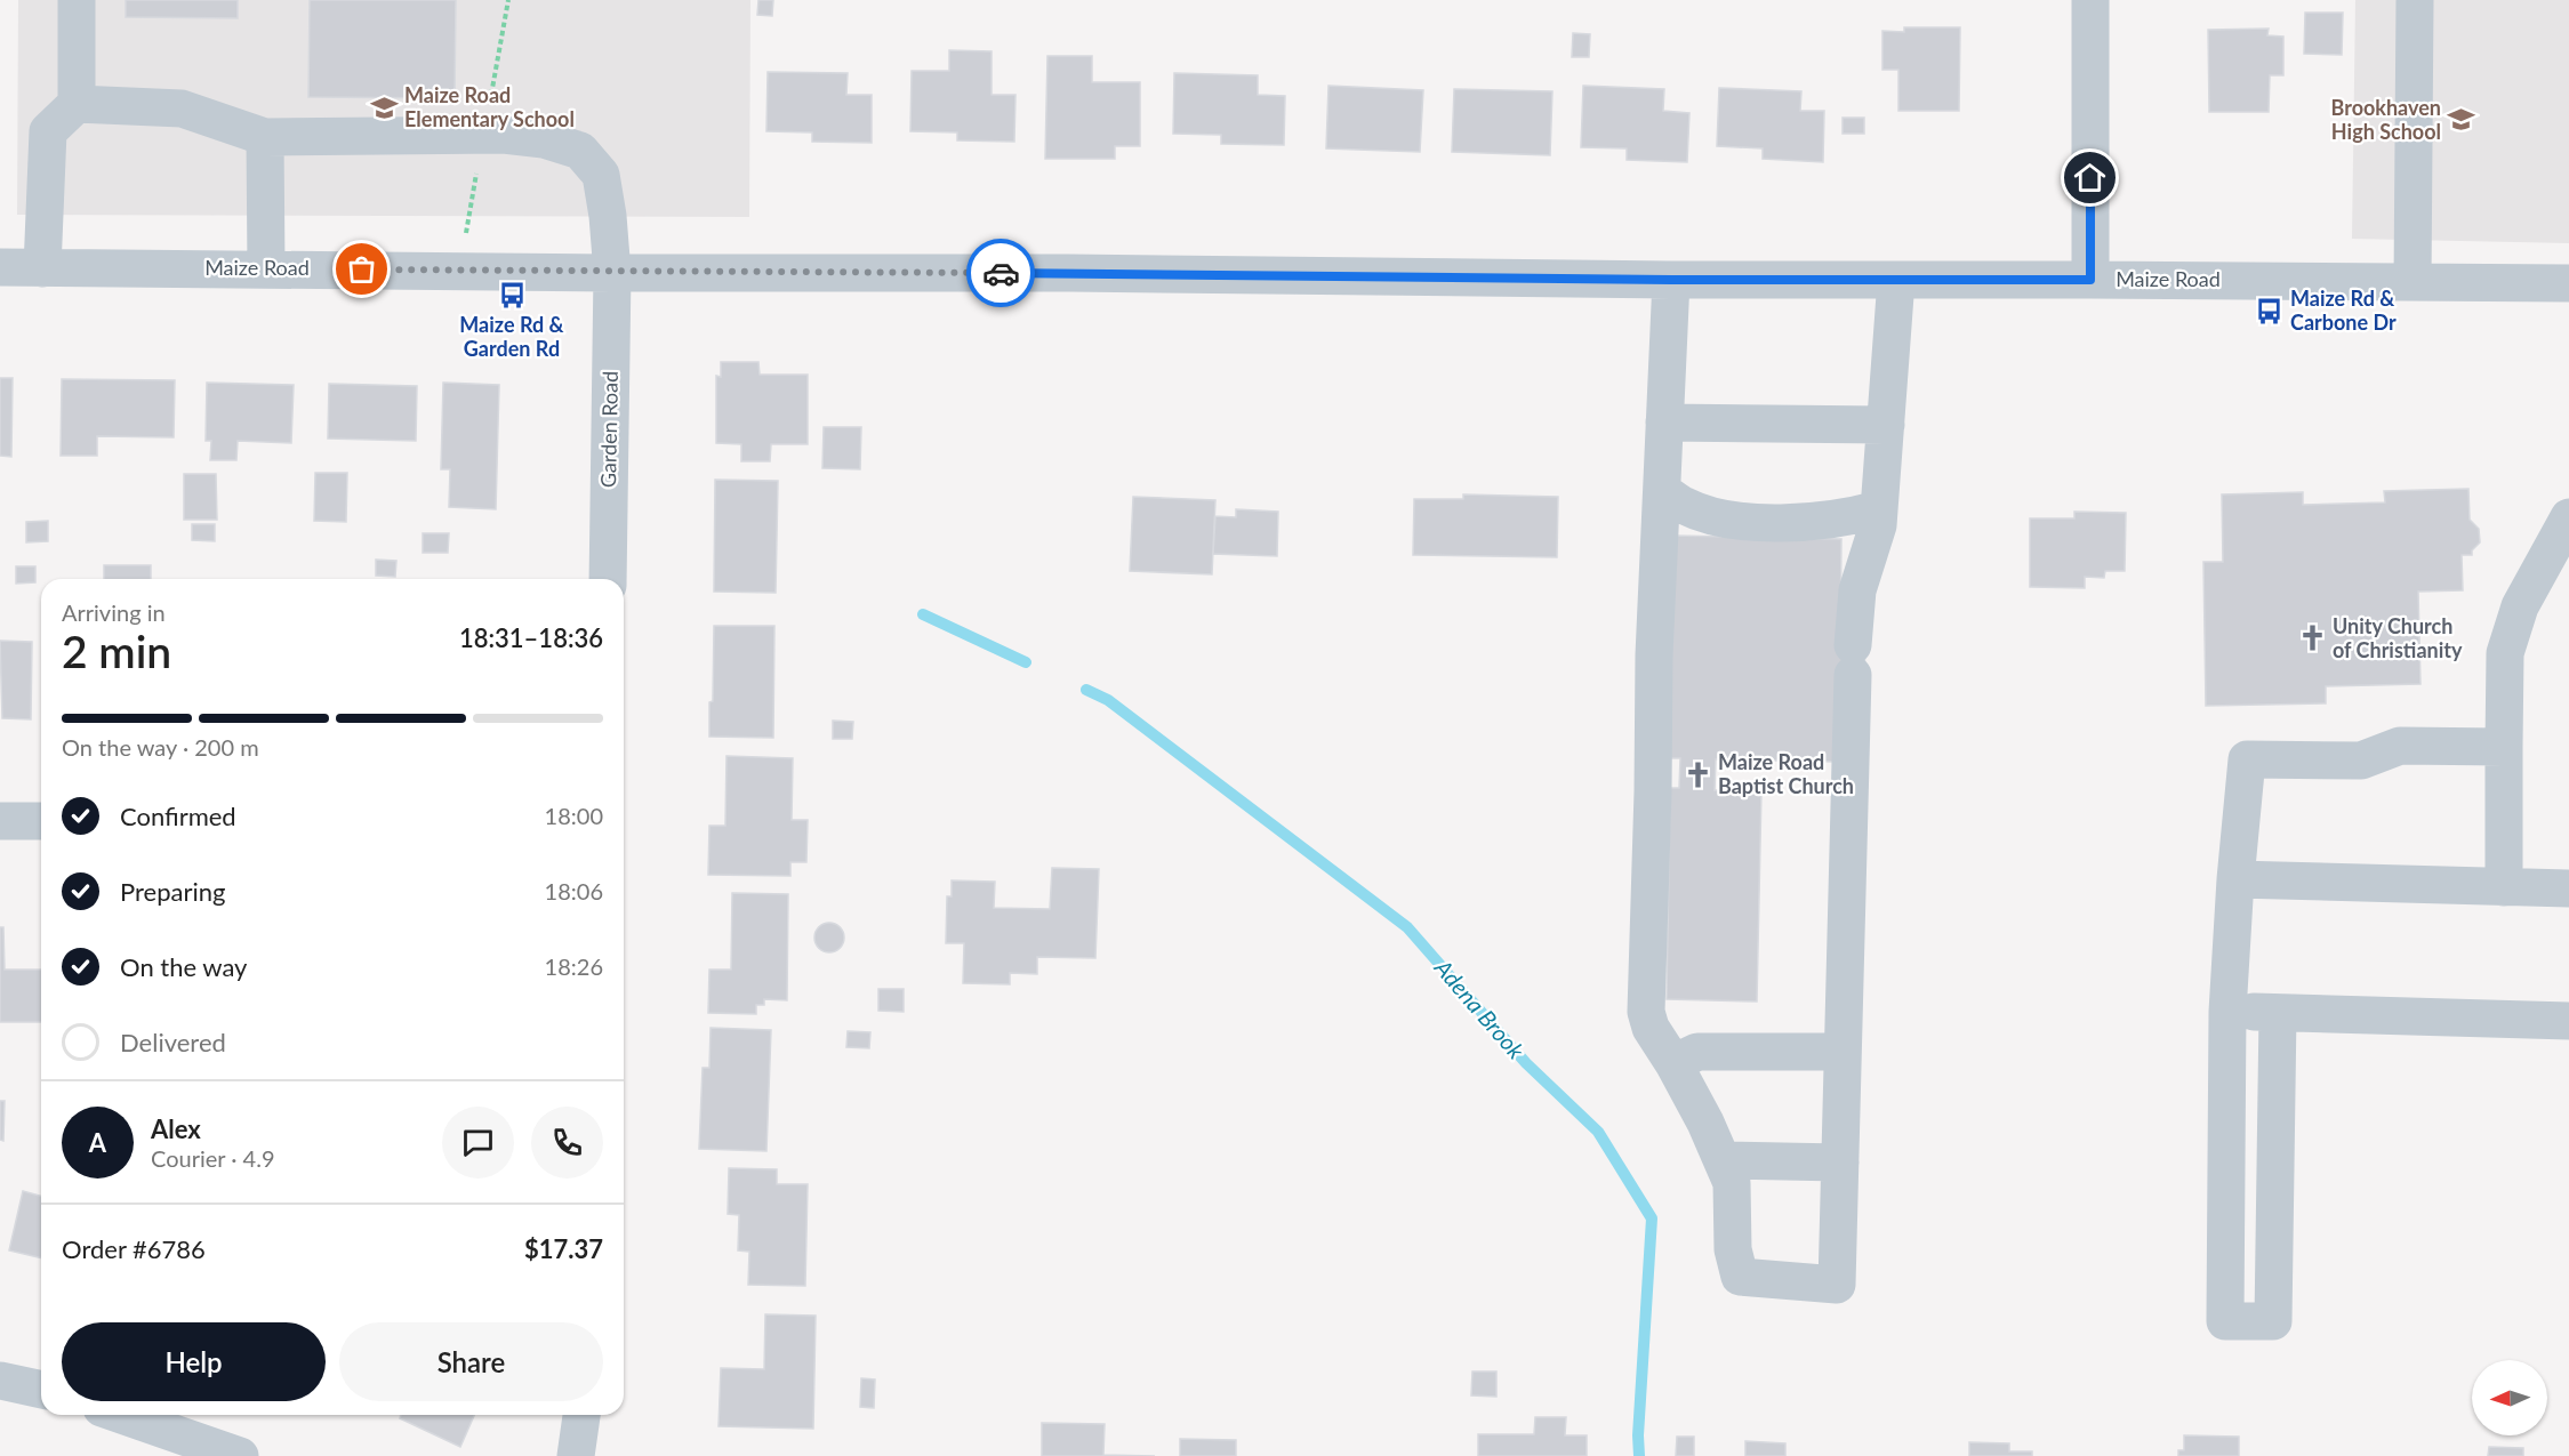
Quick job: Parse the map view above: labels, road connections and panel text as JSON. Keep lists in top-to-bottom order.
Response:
{
  "streets": {
    "street": ["Maize Road", "Garden Road"]
  },
  "crossings": [
    ["Maize Road", "Garden Road"]
  ],
  "water": ["Adena Brook"],
  "places": {
    "school or university": ["Maize Road Elementary School", "Brookhaven High School"],
    "bus stop": ["Maize Rd & Garden Rd", "Maize Rd & Carbone Dr"],
    "church": ["Unity Church of Christianity", "Maize Road Baptist Church"]
  },
  "north": "left",
  "page": {
    "heading": ["2 min", "Arriving in", "18:31–18:36"],
    "panel": [
      "Alex",
      "Courier · 4.9",
      "Order #6786",
      "$17.37"
    ],
    "bar": "On the way · 200 m",
    "list": [
      ["Confirmed", "18:00"],
      ["Preparing", "18:06"],
      ["On the way", "18:26"],
      "Delivered"
    ],
    "round": "A",
    "buttons": ["Help", "Share"]
  }
}
